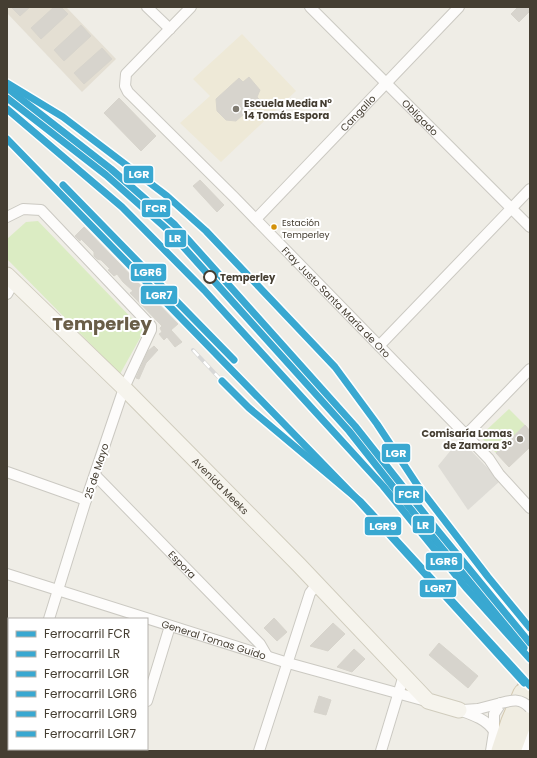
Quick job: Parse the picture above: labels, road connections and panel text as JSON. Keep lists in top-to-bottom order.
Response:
{
  "streets": {
    "street": [
      "Cangallo",
      "Obligado",
      "Fray Justo Santa María de Oro",
      "25 de Mayo",
      "Avenida Meeks",
      "Espora",
      "General Tomas Guido"
    ]
  },
  "crossings": [
    ["Cangallo", "Obligado"],
    ["Cangallo", "Fray Justo Santa María de Oro"],
    ["25 de Mayo", "Avenida Meeks"],
    ["25 de Mayo", "Espora"],
    ["25 de Mayo", "General Tomas Guido"],
    ["Avenida Meeks", "General Tomas Guido"],
    ["Espora", "General Tomas Guido"]
  ],
  "districts": ["Temperley"],
  "places": [
    "Escuela Media N° 14 Tomás Espora",
    "Estación Temperley",
    "Temperley",
    "Comisaría Lomas de Zamora 3°"
  ],
  "lines": [
    "rail line LGR",
    "rail line FCR",
    "rail line LR",
    "rail line LGR6",
    "rail line LGR7",
    "rail line LGR9"
  ],
  "legend": [
    "Ferrocarril FCR",
    "Ferrocarril LR",
    "Ferrocarril LGR",
    "Ferrocarril LGR6",
    "Ferrocarril LGR9",
    "Ferrocarril LGR7"
  ]
}
